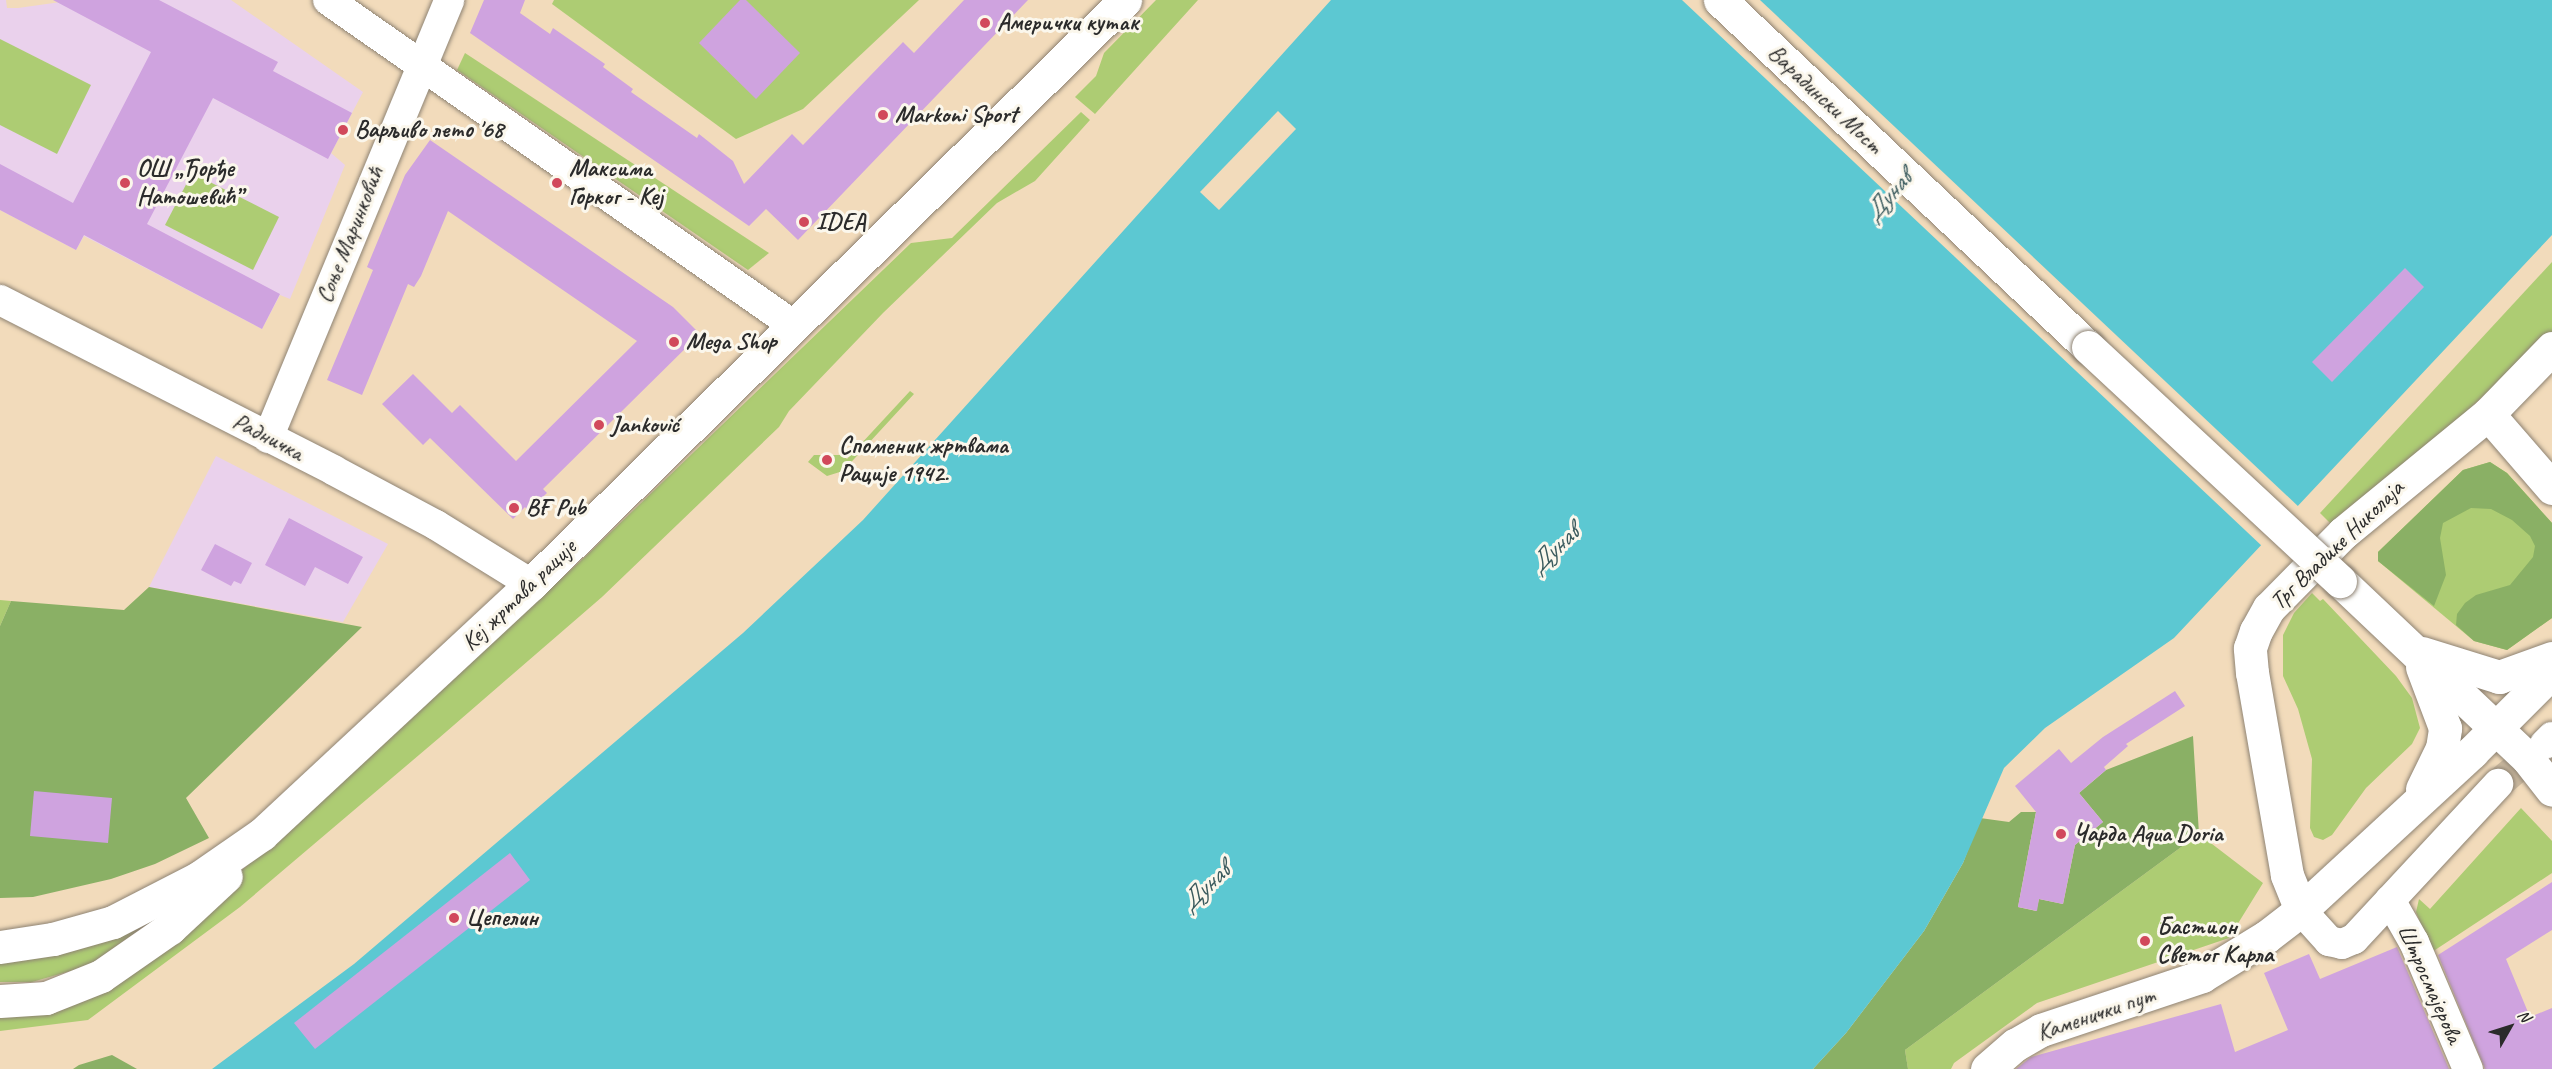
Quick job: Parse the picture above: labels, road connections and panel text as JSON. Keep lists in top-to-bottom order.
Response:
{
  "streets": {
    "main road": [
      "Варадински Мост",
      "Трг Владике Николаја",
      "Кеј жртава рације",
      "Каменички пут"
    ],
    "street": ["Соње Маринковић", "Радничка", "Штросмајерова"]
  },
  "crossings": [
    ["Соње Маринковић", "Радничка"],
    ["Радничка", "Кеј жртава рације"],
    ["Трг Владике Николаја", "Штросмајерова"],
    ["Трг Владике Николаја", "Каменички пут"]
  ],
  "water": ["Дунав"],
  "places": [
    "Амерички кутак",
    "Markoni Sport",
    "Варљиво лето '68",
    "ОШ „Ђорђе Натошевић”",
    "Максима Горког - Кеј",
    "IDEA",
    "Mega Shop",
    "Janković",
    "Споменик жртвама Рације 1942.",
    "BF Pub",
    "Чарда Aqua Doria",
    "Цепелин",
    "Бастион Светог Карла"
  ],
  "north": "top right"
}
